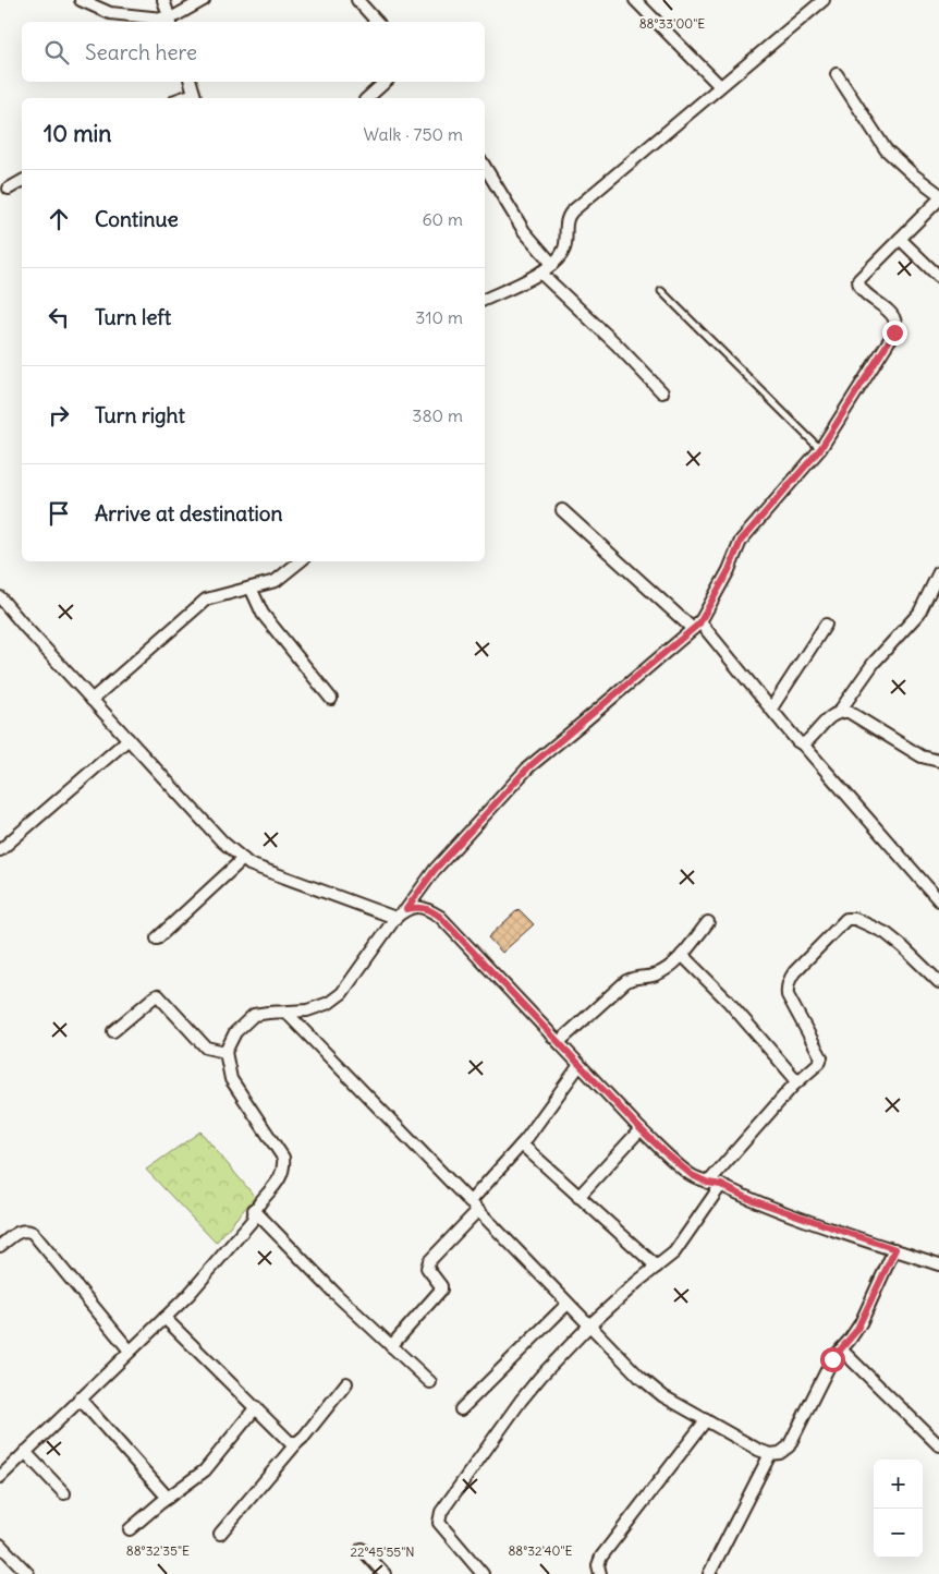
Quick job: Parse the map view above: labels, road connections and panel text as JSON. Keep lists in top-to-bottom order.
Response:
{
  "page": {
    "search": "Search here",
    "heading": ["10 min", "Walk · 750 m"],
    "list": [
      ["Continue", "60 m"],
      ["Turn left", "310 m"],
      ["Turn right", "380 m"],
      "Arrive at destination"
    ],
    "map_buttons": ["+", "−"]
  },
  "coordinates": [
    "88°33'00\"E",
    "88°32'35\"E",
    "88°32'40\"E",
    "22°45'55\"N"
  ]
}
